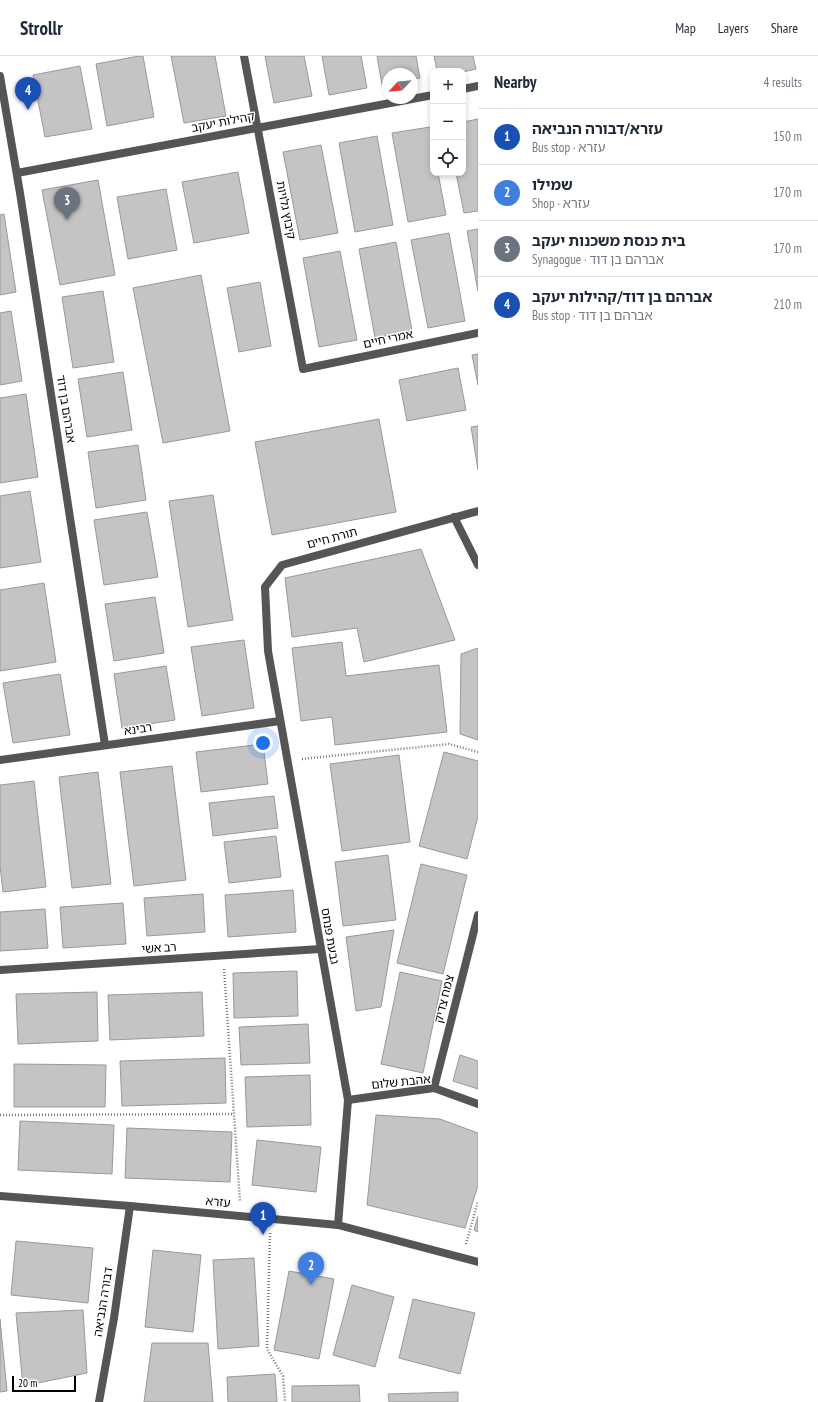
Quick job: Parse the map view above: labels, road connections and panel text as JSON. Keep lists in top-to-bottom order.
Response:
{
  "streets": {
    "street": [
      "קהילות יעקב",
      "קיבוץ גלויות",
      "אמרי חיים",
      "אברהם בן דוד",
      "תורת חיים",
      "רבינא",
      "גבעת פנחס",
      "רב אשי",
      "צמח צדיק",
      "אהבת שלום",
      "עזרא",
      "דבורה הנביאה"
    ]
  },
  "crossings": [
    ["קהילות יעקב", "קיבוץ גלויות"],
    ["קהילות יעקב", "אברהם בן דוד"],
    ["קיבוץ גלויות", "אמרי חיים"],
    ["אברהם בן דוד", "רבינא"],
    ["תורת חיים", "גבעת פנחס"],
    ["רבינא", "גבעת פנחס"],
    ["גבעת פנחס", "רב אשי"],
    ["גבעת פנחס", "אהבת שלום"],
    ["גבעת פנחס", "עזרא"],
    ["צמח צדיק", "אהבת שלום"],
    ["עזרא", "דבורה הנביאה"]
  ],
  "scale_bar": "20 m",
  "north": "bottom left",
  "page": {
    "header": "Strollr",
    "nav": ["Map", "Layers", "Share"],
    "heading": ["Nearby", "4 results"],
    "map_buttons": ["+", "−"],
    "pins": [
      "4",
      "3",
      "1",
      "2"
    ],
    "list": [
      {
        "mark": "1",
        "name": "עזרא/דבורה הנביאה",
        "note": "Bus stop · עזרא",
        "value": "150 m"
      },
      {
        "mark": "2",
        "name": "שמילו",
        "note": "Shop · עזרא",
        "value": "170 m"
      },
      {
        "mark": "3",
        "name": "בית כנסת משכנות יעקב",
        "note": "Synagogue · אברהם בן דוד",
        "value": "170 m"
      },
      {
        "mark": "4",
        "name": "אברהם בן דוד/קהילות יעקב",
        "note": "Bus stop · אברהם בן דוד",
        "value": "210 m"
      }
    ],
    "scale": "20 m"
  }
}
